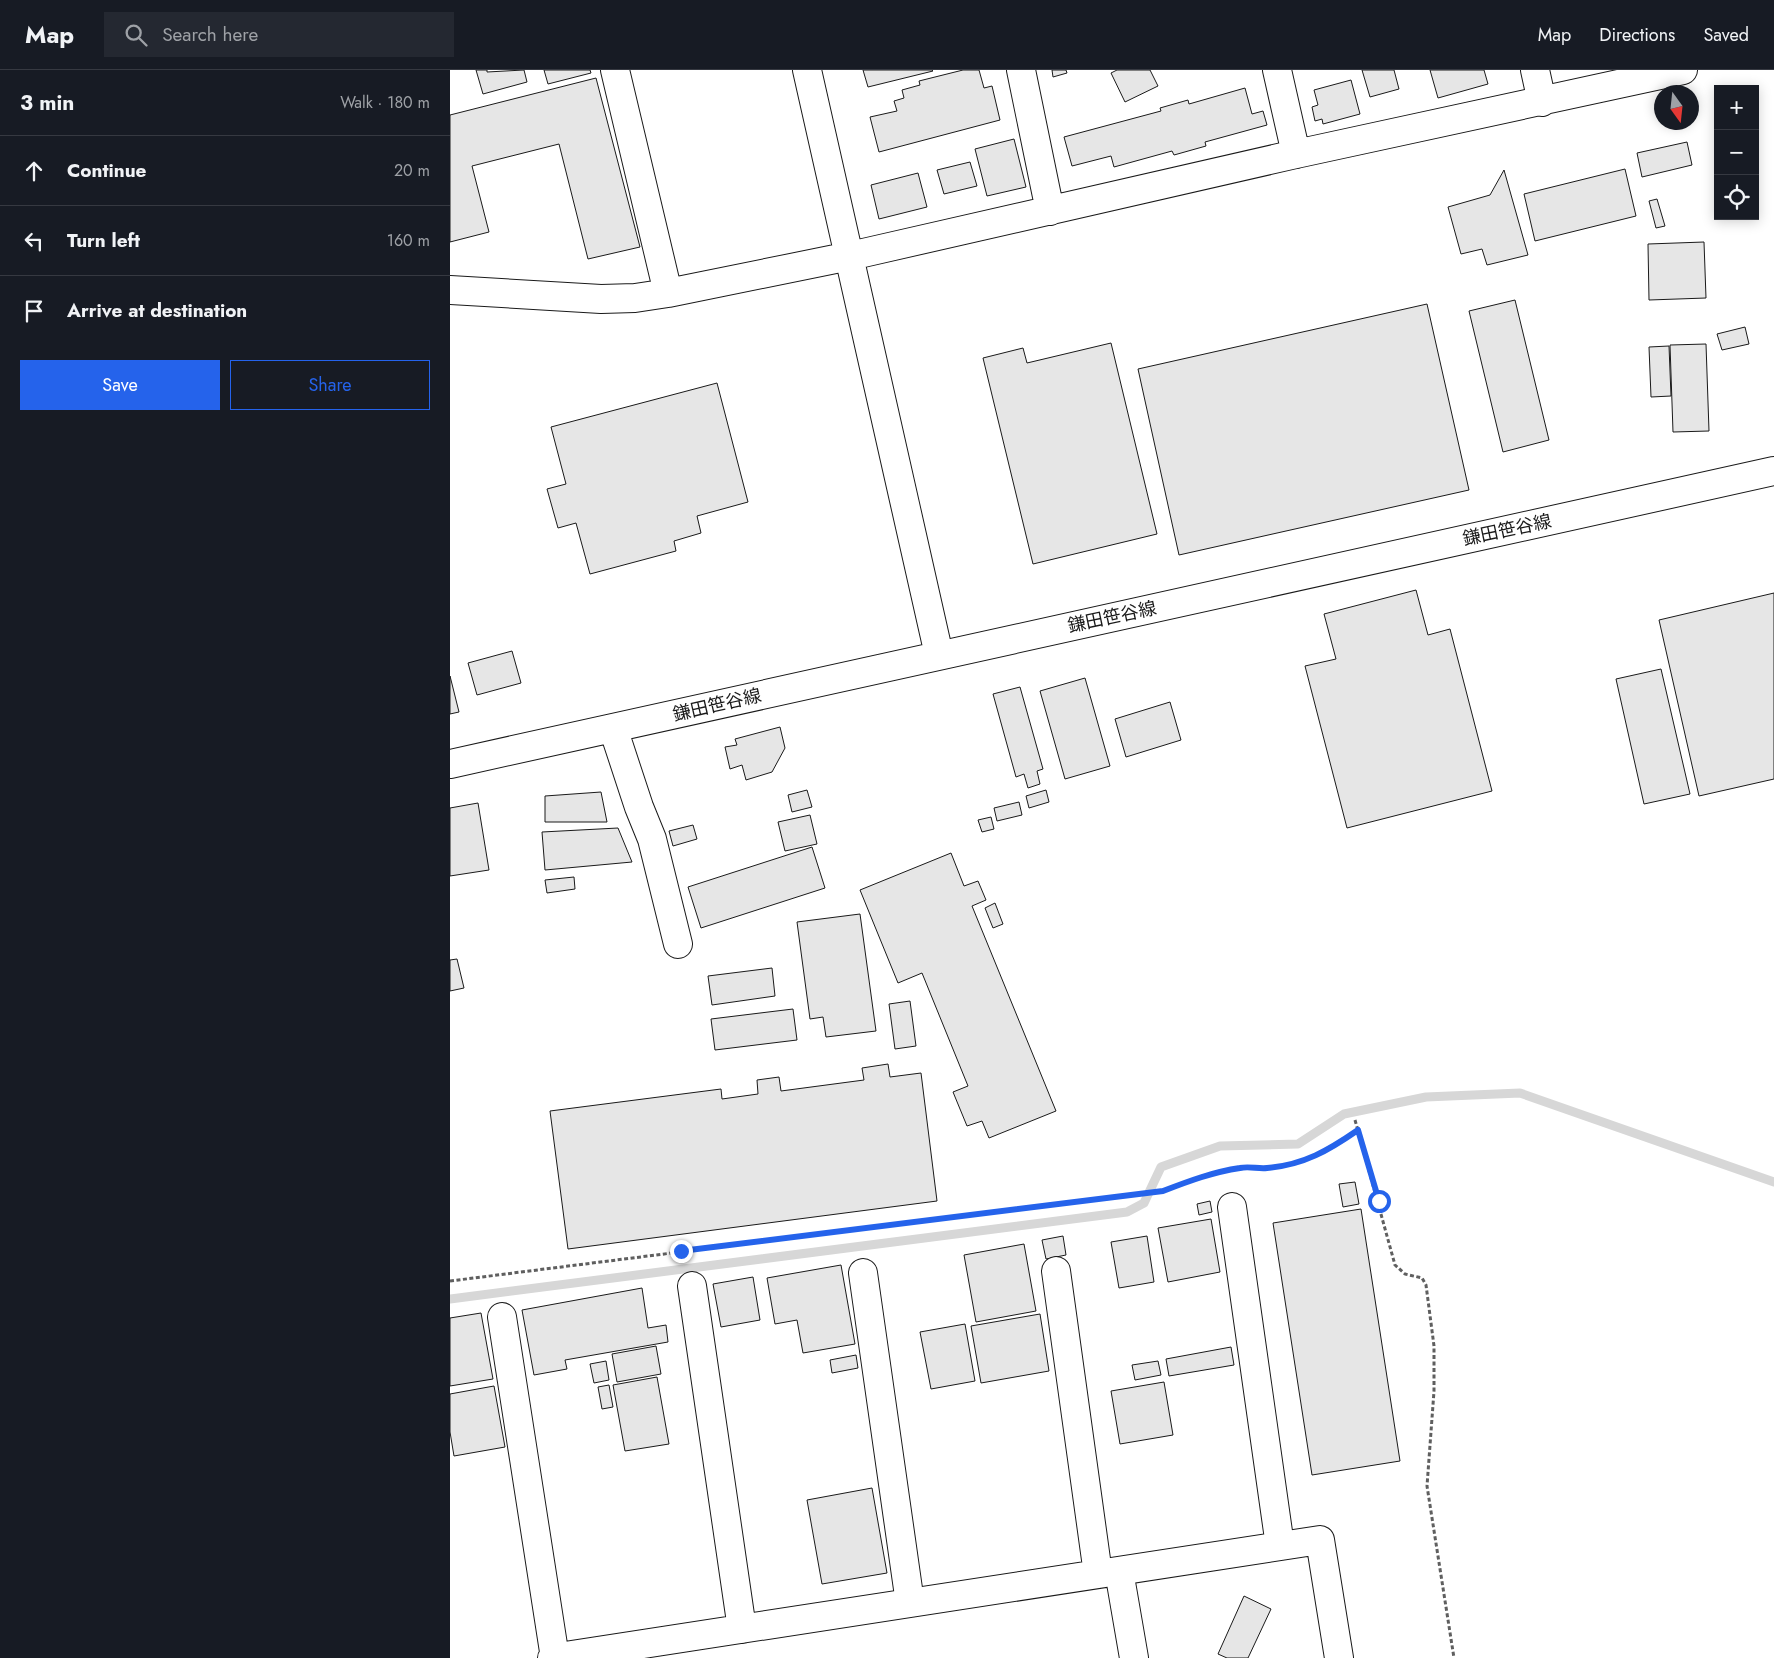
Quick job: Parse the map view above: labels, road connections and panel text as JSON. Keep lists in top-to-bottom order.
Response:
{
  "streets": {
    "street": ["鎌田笹谷線"]
  },
  "north": "bottom",
  "page": {
    "header": "Map",
    "search": "Search here",
    "nav": ["Map", "Directions", "Saved"],
    "heading": ["3 min", "Walk · 180 m"],
    "map_buttons": ["+", "−"],
    "list": [
      ["Continue", "20 m"],
      ["Turn left", "160 m"],
      "Arrive at destination"
    ],
    "buttons": ["Save", "Share"]
  }
}
